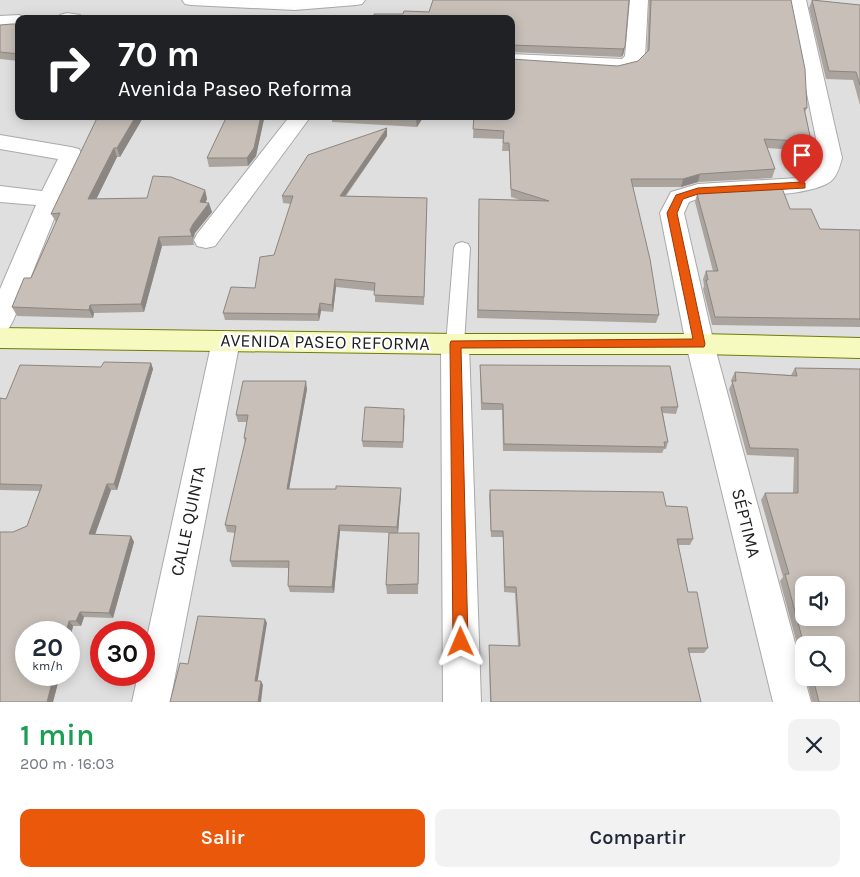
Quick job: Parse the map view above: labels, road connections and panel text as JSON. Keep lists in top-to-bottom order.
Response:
{
  "streets": {
    "main road": ["AVENIDA PASEO REFORMA"],
    "street": ["CALLE QUINTA", "SÉPTIMA"]
  },
  "crossings": [
    ["AVENIDA PASEO REFORMA", "CALLE QUINTA"],
    ["AVENIDA PASEO REFORMA", "SÉPTIMA"]
  ],
  "page": {
    "turn": ["70 m", "Avenida Paseo Reforma"],
    "speed": "20 km/h",
    "limit": "30",
    "heading": ["1 min", "200 m · 16:03"],
    "buttons": ["Salir", "Compartir"]
  }
}
